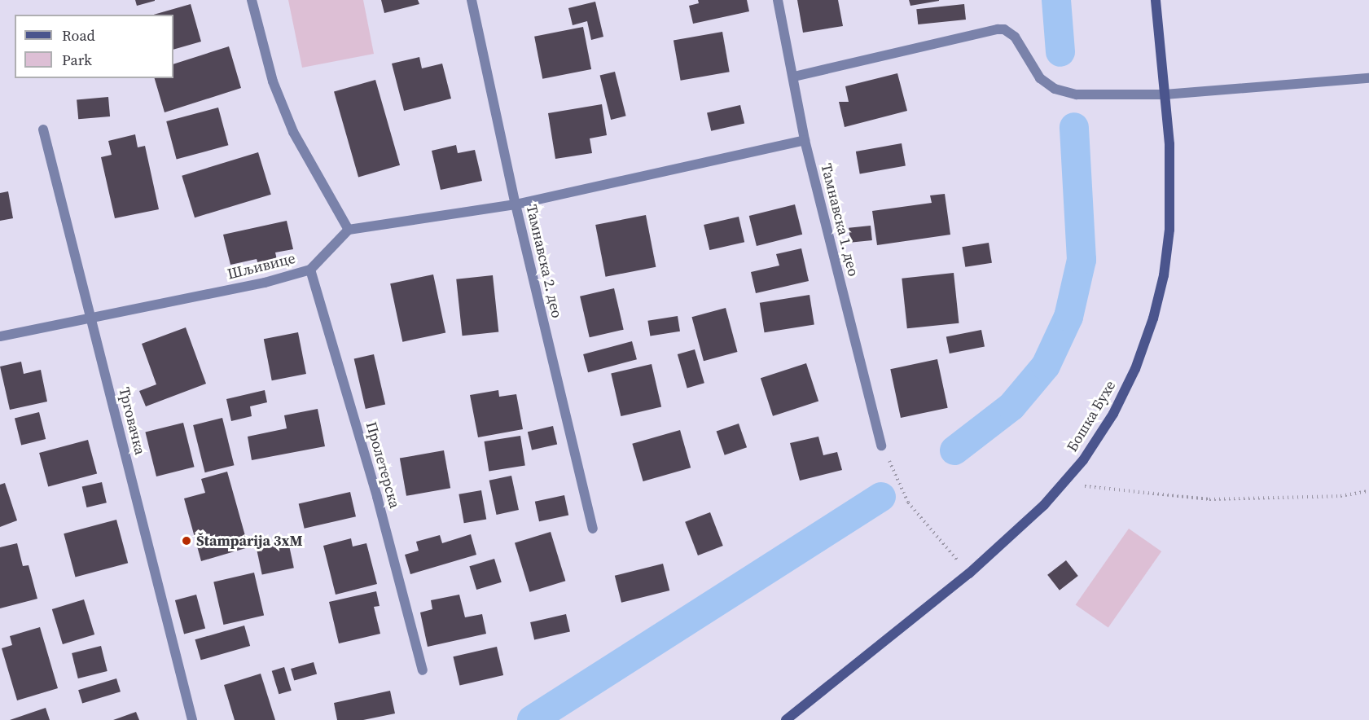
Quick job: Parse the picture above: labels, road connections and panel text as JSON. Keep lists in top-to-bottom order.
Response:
{
  "streets": {
    "main road": ["Бошка Бухе"],
    "street": [
      "Тамнавска 1. део",
      "Тамнавска 2. део",
      "Шљивице",
      "Трговачка",
      "Пролетерска"
    ]
  },
  "crossings": [
    ["Шљивице", "Трговачка"],
    ["Шљивице", "Пролетерска"]
  ],
  "places": ["Štamparija 3xM"],
  "legend": ["Road", "Park"]
}
